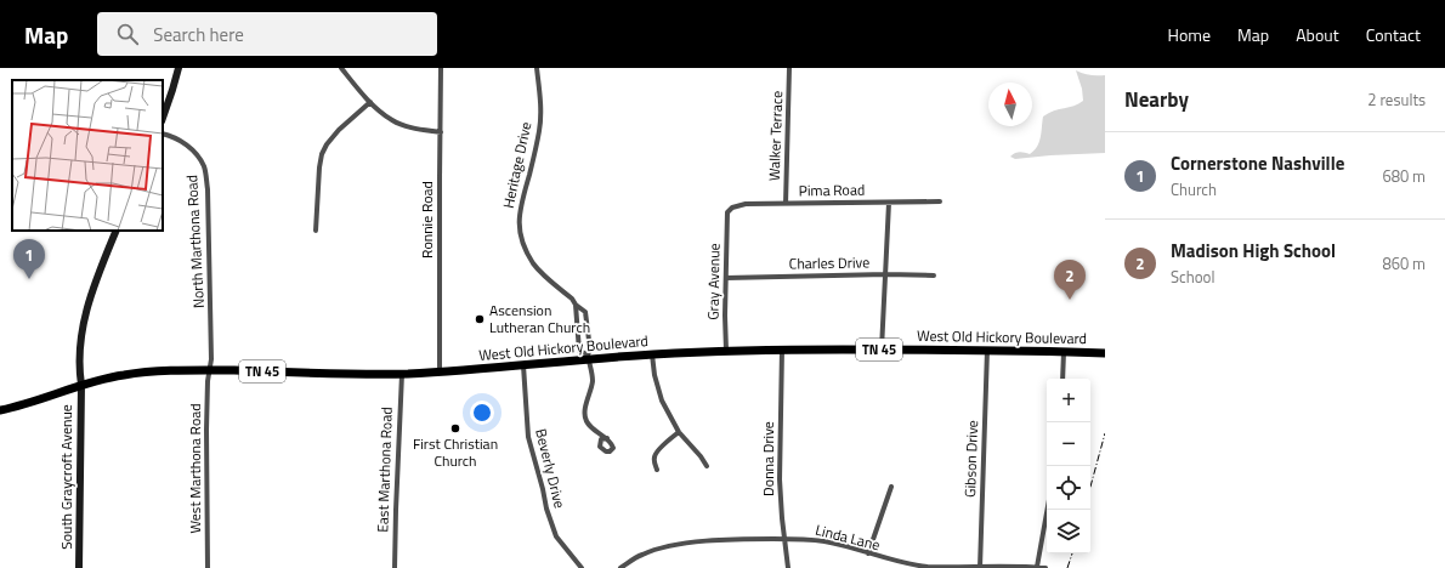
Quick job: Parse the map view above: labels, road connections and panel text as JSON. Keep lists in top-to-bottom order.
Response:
{
  "streets": {
    "main road": ["West Old Hickory Boulevard", "TN 45"],
    "street": [
      "Walker Terrace",
      "Heritage Drive",
      "Pima Road",
      "Ronnie Road",
      "North Marthona Road",
      "Charles Drive",
      "Gray Avenue",
      "Donna Drive",
      "Gibson Drive",
      "West Marthona Road",
      "Beverly Drive",
      "East Marthona Road",
      "South Graycroft Avenue",
      "Linda Lane"
    ]
  },
  "crossings": [
    ["Walker Terrace", "Pima Road"],
    ["Heritage Drive", "West Old Hickory Boulevard"],
    ["Pima Road", "Gray Avenue"],
    ["Ronnie Road", "West Old Hickory Boulevard"],
    ["North Marthona Road", "West Old Hickory Boulevard"],
    ["North Marthona Road", "West Marthona Road"],
    ["Charles Drive", "Gray Avenue"],
    ["Gray Avenue", "West Old Hickory Boulevard"],
    ["West Old Hickory Boulevard", "Donna Drive"],
    ["West Old Hickory Boulevard", "Gibson Drive"],
    ["West Old Hickory Boulevard", "West Marthona Road"],
    ["West Old Hickory Boulevard", "Beverly Drive"],
    ["West Old Hickory Boulevard", "East Marthona Road"],
    ["West Old Hickory Boulevard", "South Graycroft Avenue"],
    ["Donna Drive", "Linda Lane"],
    ["Gibson Drive", "Linda Lane"]
  ],
  "places": ["Ascension Lutheran Church", "First Christian Church"],
  "north": "top",
  "page": {
    "header": "Map",
    "search": "Search here",
    "nav": [
      "Home",
      "Map",
      "About",
      "Contact"
    ],
    "heading": ["Nearby", "2 results"],
    "list": [
      {
        "mark": "1",
        "name": "Cornerstone Nashville",
        "note": "Church",
        "value": "680 m"
      },
      {
        "mark": "2",
        "name": "Madison High School",
        "note": "School",
        "value": "860 m"
      }
    ],
    "pins": ["1", "2"],
    "map_buttons": ["+", "−"]
  }
}
